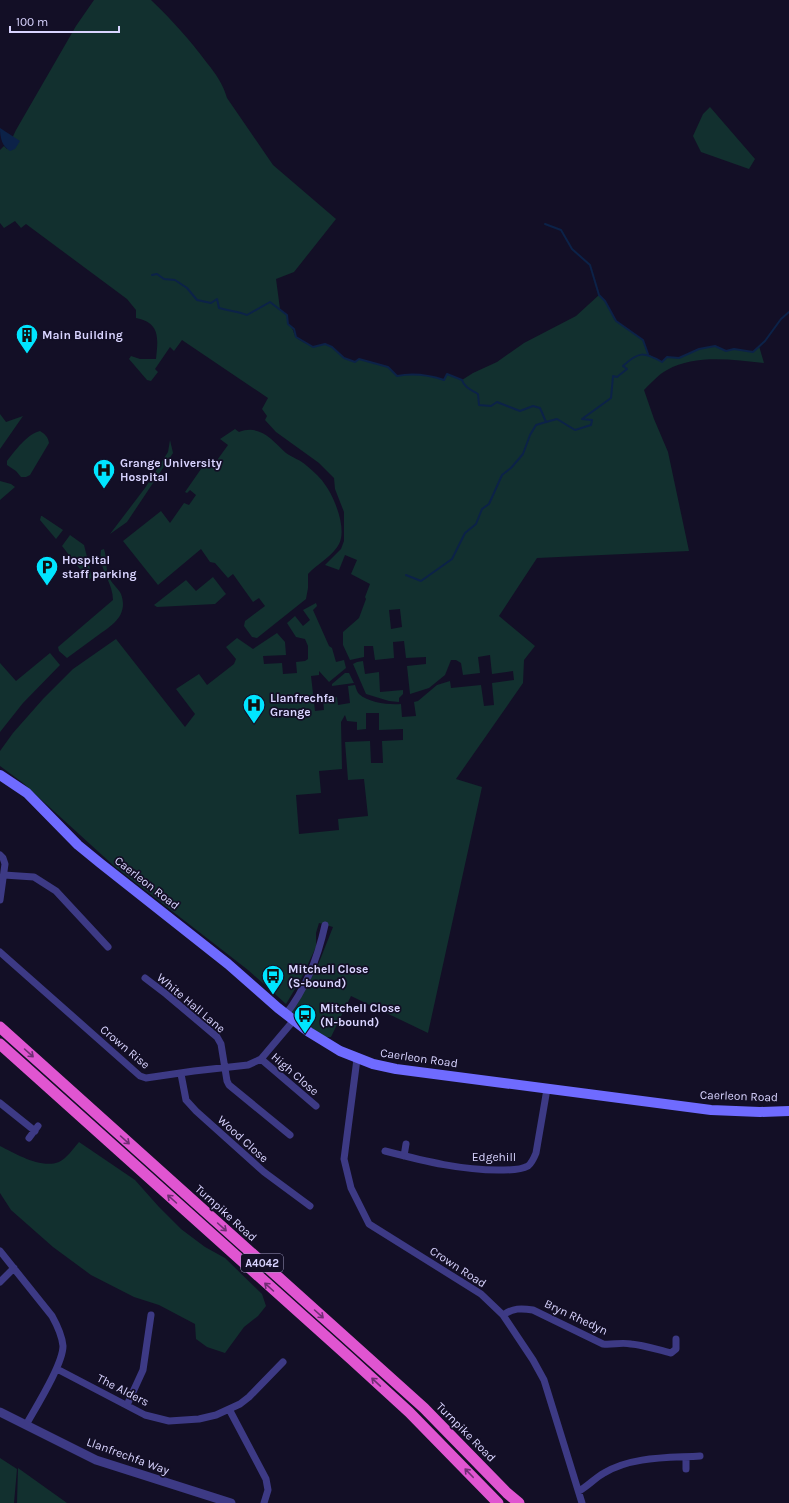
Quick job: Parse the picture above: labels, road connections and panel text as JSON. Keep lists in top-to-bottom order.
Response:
{
  "streets": {
    "highway": ["Turnpike Road", "A4042"],
    "main road": ["Caerleon Road"],
    "street": [
      "White Hall Lane",
      "Crown Rise",
      "High Close",
      "Wood Close",
      "Edgehill",
      "Crown Road",
      "Bryn Rhedyn",
      "The Alders",
      "Llanfrechfa Way"
    ]
  },
  "crossings": [
    ["Caerleon Road", "Crown Rise"],
    ["Caerleon Road", "Edgehill"],
    ["Caerleon Road", "Crown Road"],
    ["White Hall Lane", "Crown Rise"],
    ["Crown Rise", "High Close"],
    ["Crown Rise", "Wood Close"],
    ["Crown Road", "Bryn Rhedyn"]
  ],
  "places": {
    "building": ["Main Building"],
    "hospital": ["Grange University Hospital", "Llanfrechfa Grange"],
    "parking": ["Hospital staff parking"],
    "bus stop": ["Mitchell Close (S-bound)", "Mitchell Close (N-bound)"]
  },
  "scale_bar": "100 m"
}
